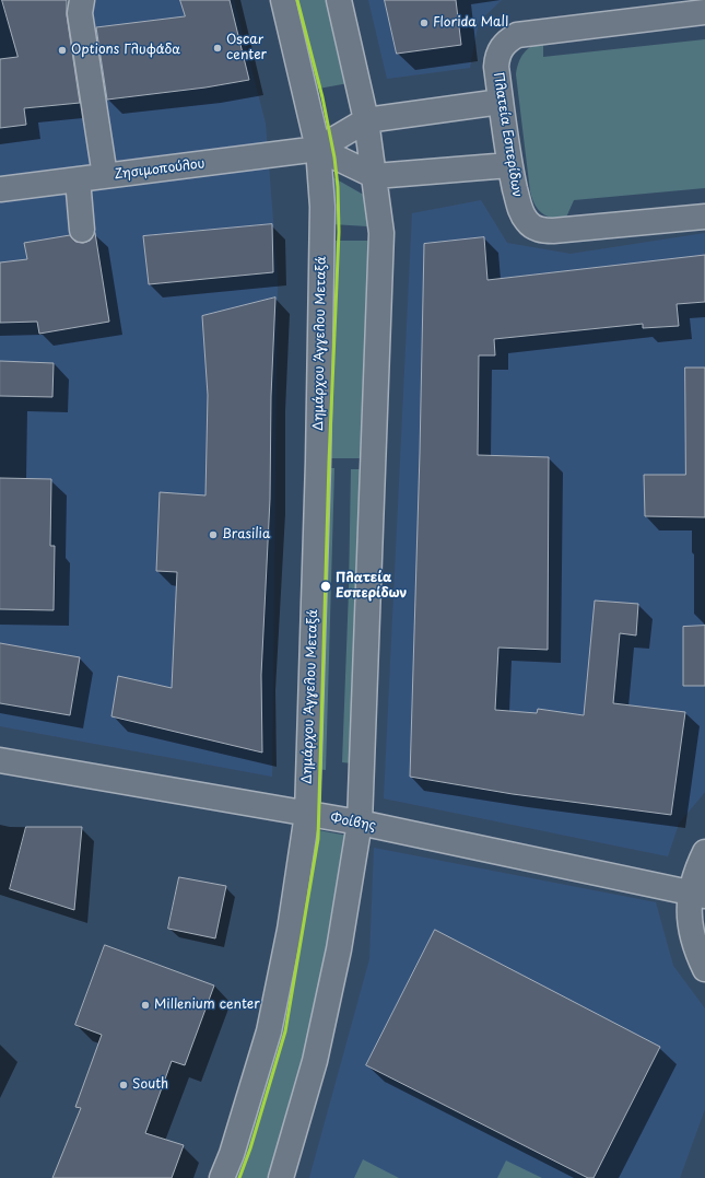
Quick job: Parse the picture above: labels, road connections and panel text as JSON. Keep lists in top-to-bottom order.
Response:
{
  "streets": {
    "street": [
      "Πλατεία Εσπερίδων",
      "Ζησιμοπούλου",
      "Δημάρχου Άγγελου Μεταξά",
      "Φοίβης"
    ]
  },
  "crossings": [
    ["Πλατεία Εσπερίδων", "Ζησιμοπούλου"],
    ["Ζησιμοπούλου", "Δημάρχου Άγγελου Μεταξά"],
    ["Δημάρχου Άγγελου Μεταξά", "Φοίβης"]
  ],
  "places": [
    "Florida Mall",
    "Oscar center",
    "Options Γλυφάδα",
    "Brasilia",
    "Πλατεία Εσπερίδων",
    "Millenium center",
    "South"
  ]
}
